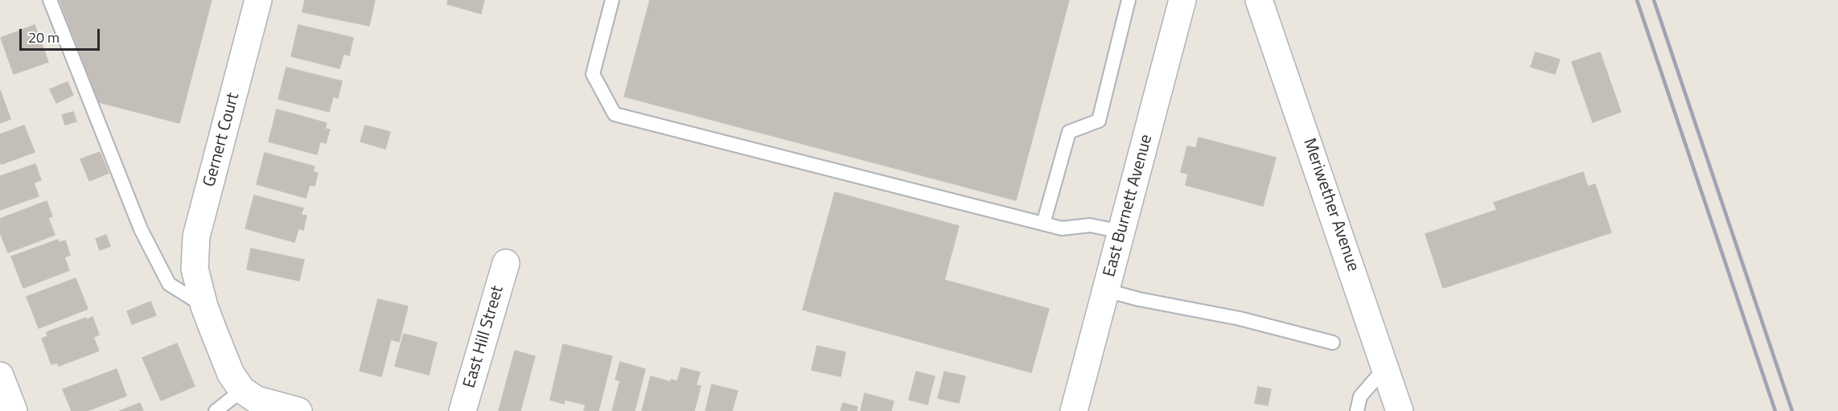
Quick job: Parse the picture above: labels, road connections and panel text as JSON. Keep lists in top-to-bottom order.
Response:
{
  "streets": {
    "street": [
      "Gernert Court",
      "Meriwether Avenue",
      "East Burnett Avenue",
      "East Hill Street"
    ]
  },
  "scale_bar": "20 m"
}
